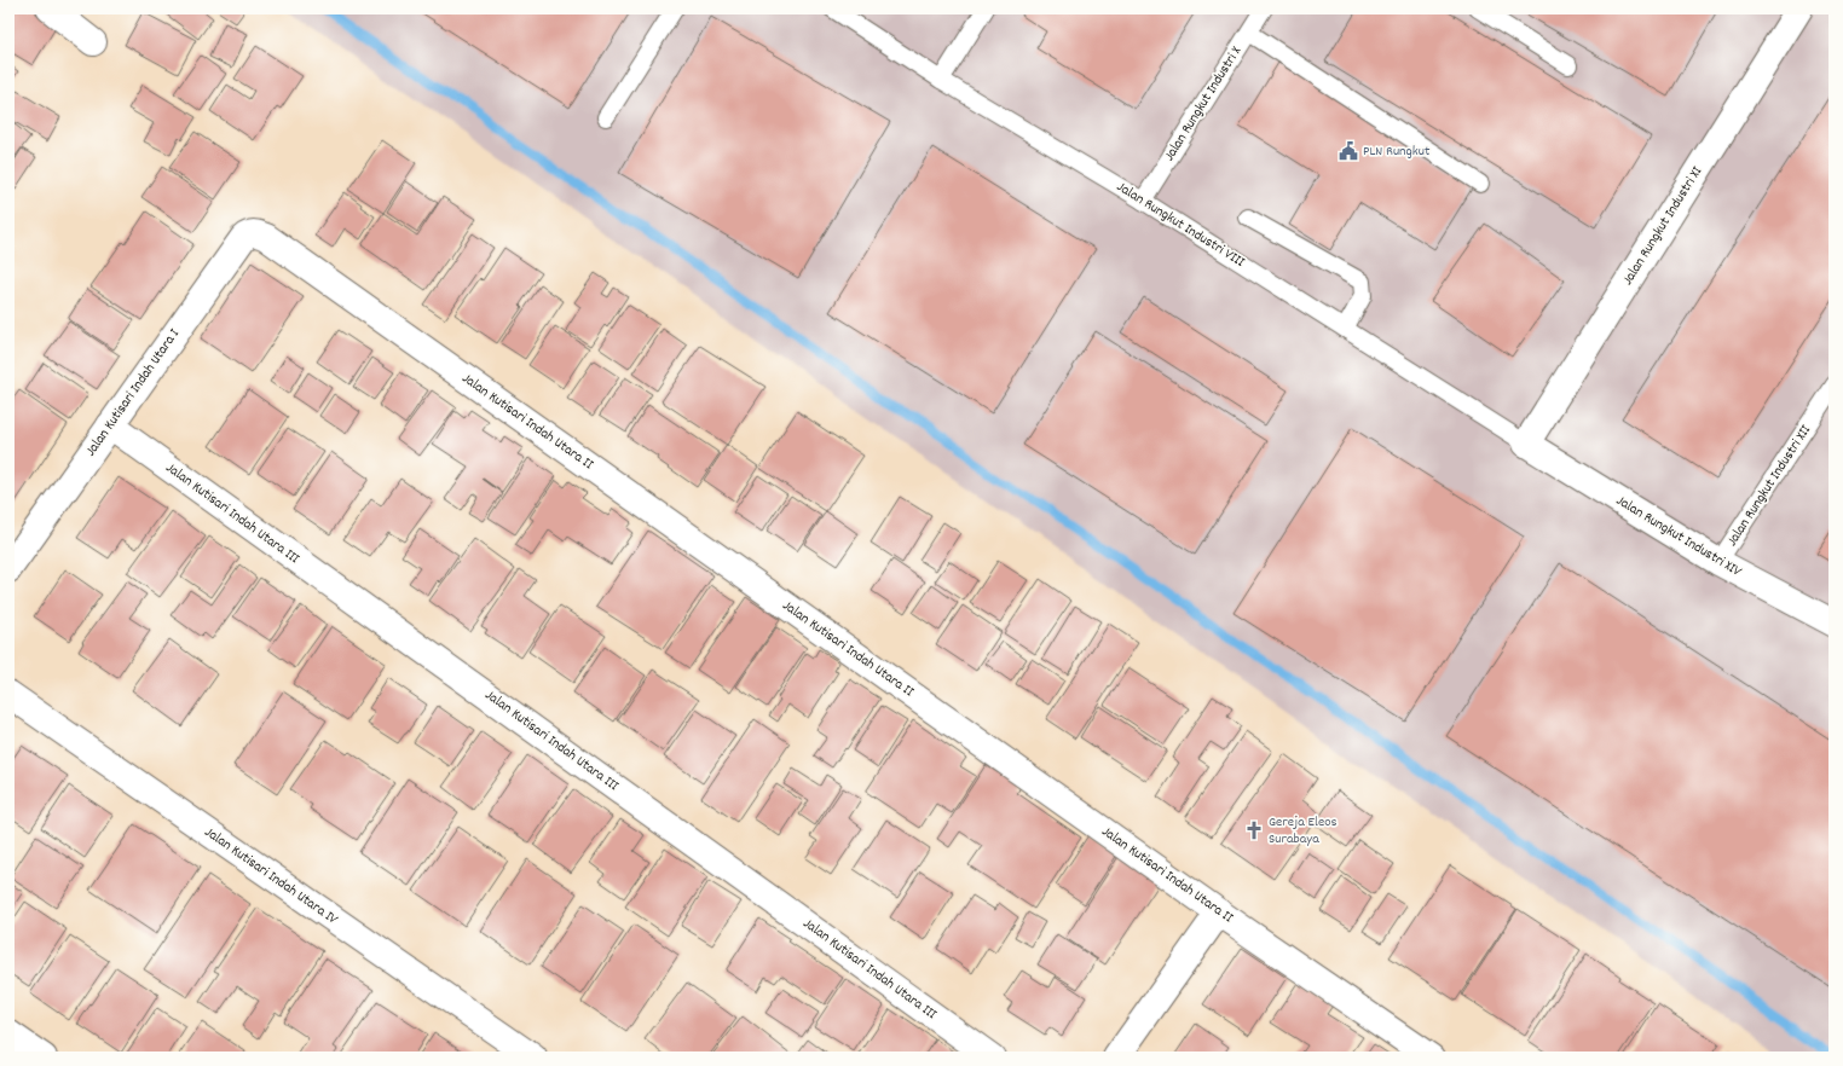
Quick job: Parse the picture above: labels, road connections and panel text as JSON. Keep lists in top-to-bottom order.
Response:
{
  "streets": {
    "street": [
      "Jalan Rungkut Industri XI",
      "Jalan Kutisari Indah Utara I",
      "Jalan Kutisari Indah Utara II",
      "Jalan Kutisari Indah Utara III",
      "Jalan Rungkut Industri XIV",
      "Jalan Kutisari Indah Utara IV"
    ],
    "lane": ["Jalan Rungkut Industri X", "Jalan Rungkut Industri VIII", "Jalan Rungkut Industri XII"]
  },
  "crossings": [
    ["Jalan Rungkut Industri X", "Jalan Rungkut Industri VIII"],
    ["Jalan Rungkut Industri VIII", "Jalan Rungkut Industri XI"],
    ["Jalan Rungkut Industri VIII", "Jalan Rungkut Industri XIV"],
    ["Jalan Rungkut Industri XI", "Jalan Rungkut Industri XIV"],
    ["Jalan Kutisari Indah Utara I", "Jalan Kutisari Indah Utara II"],
    ["Jalan Kutisari Indah Utara I", "Jalan Kutisari Indah Utara III"],
    ["Jalan Rungkut Industri XII", "Jalan Rungkut Industri XIV"]
  ],
  "places": {
    "public building": ["PLN Rungkut"],
    "church": ["Gereja Eleos Surabaya"]
  }
}
